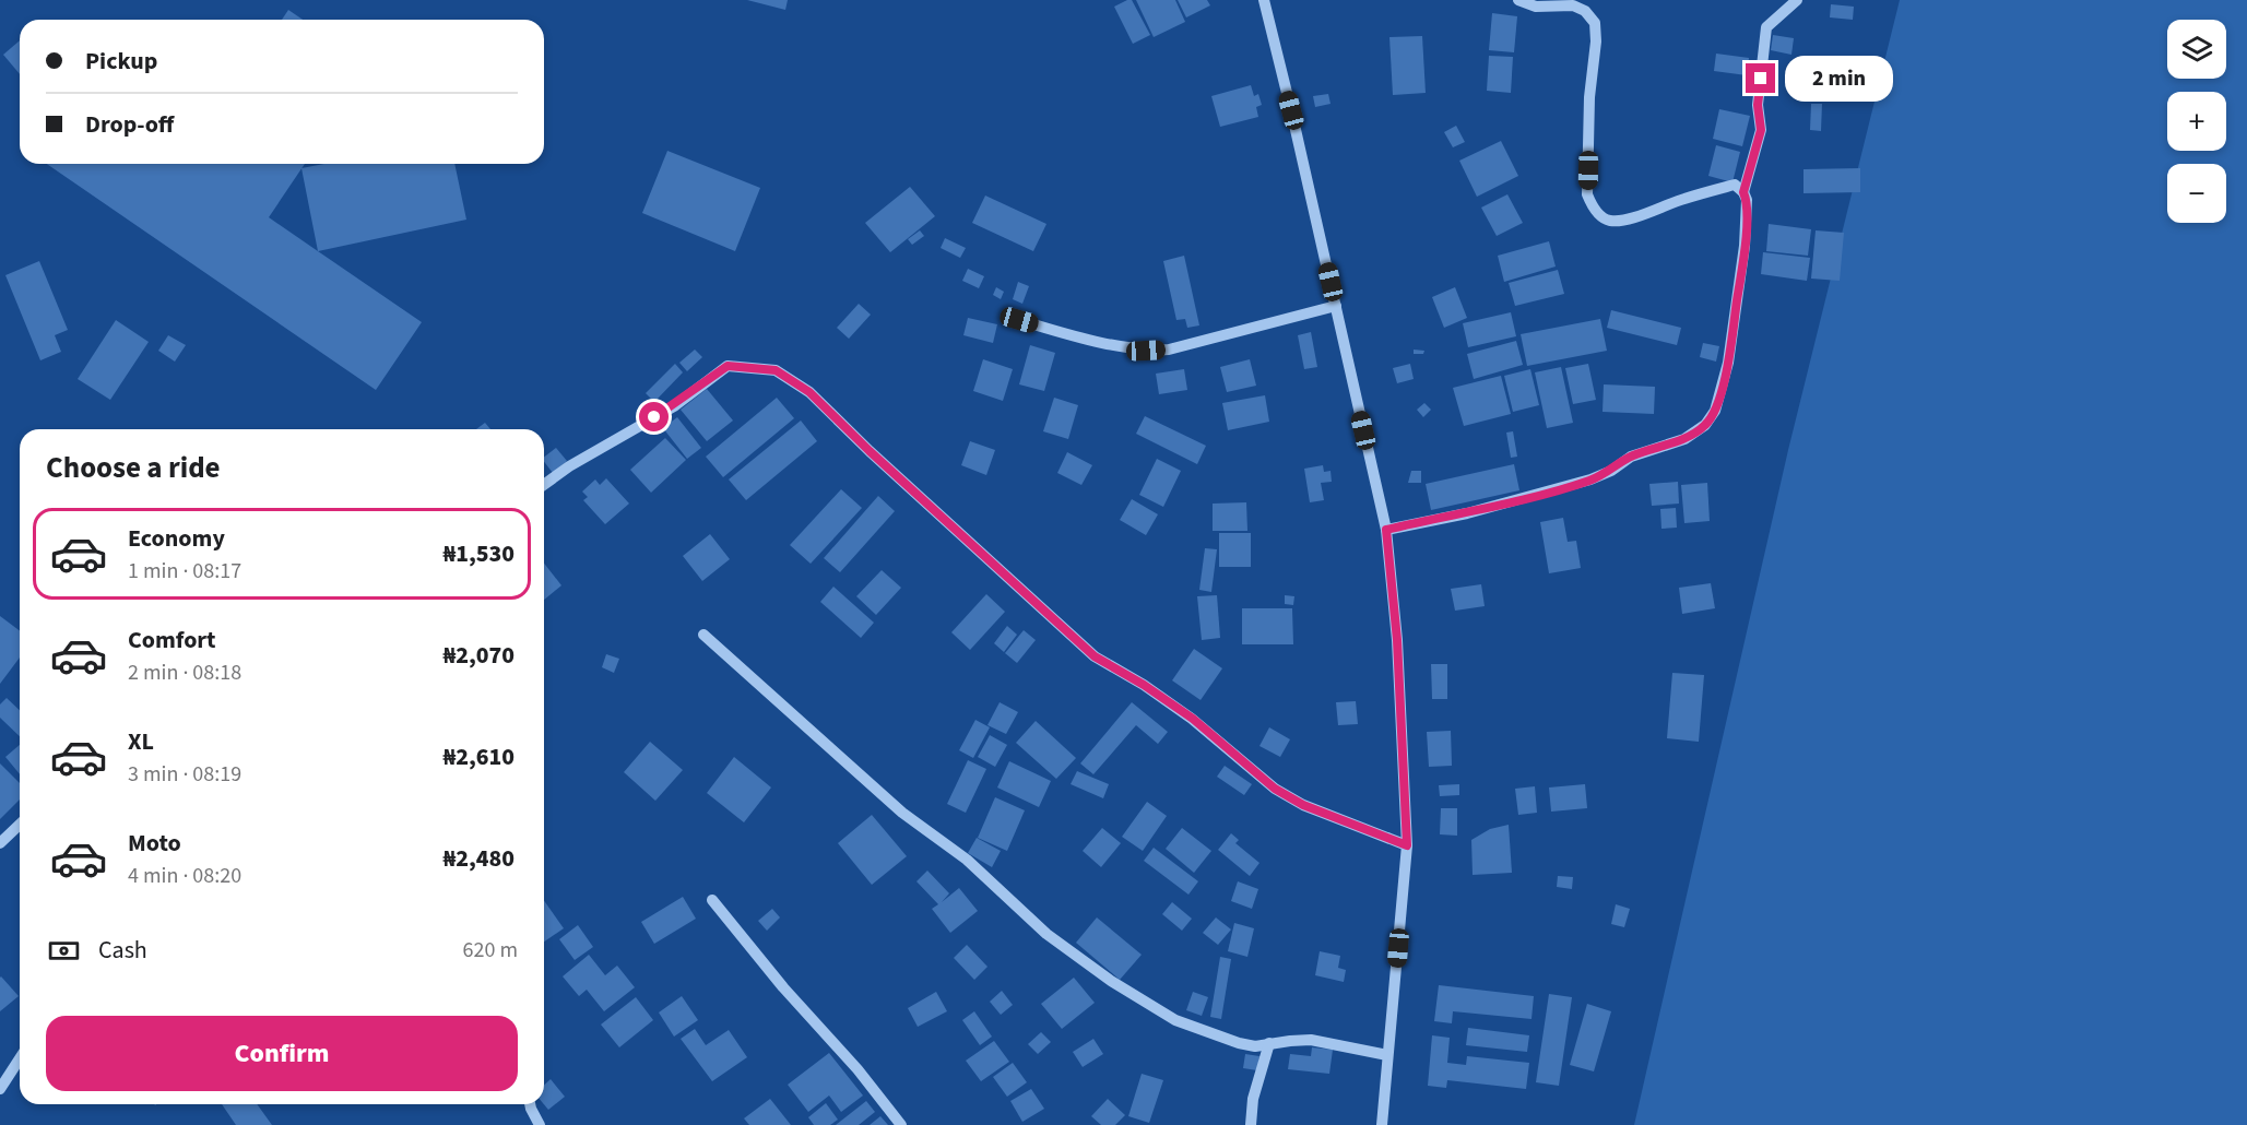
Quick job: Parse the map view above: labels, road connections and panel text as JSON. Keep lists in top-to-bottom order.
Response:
{
  "page": {
    "map_buttons": ["+", "−"],
    "banner": ["Pickup", "Drop-off"],
    "bubble": "2 min",
    "heading": "Choose a ride",
    "list": [
      {
        "name": "Economy",
        "note": "1 min · 08:17",
        "value": "₦1,530"
      },
      {
        "name": "Comfort",
        "note": "2 min · 08:18",
        "value": "₦2,070"
      },
      {
        "name": "XL",
        "note": "3 min · 08:19",
        "value": "₦2,610"
      },
      {
        "name": "Moto",
        "note": "4 min · 08:20",
        "value": "₦2,480"
      }
    ],
    "pay": ["Cash", "620 m"],
    "buttons": "Confirm"
  }
}
